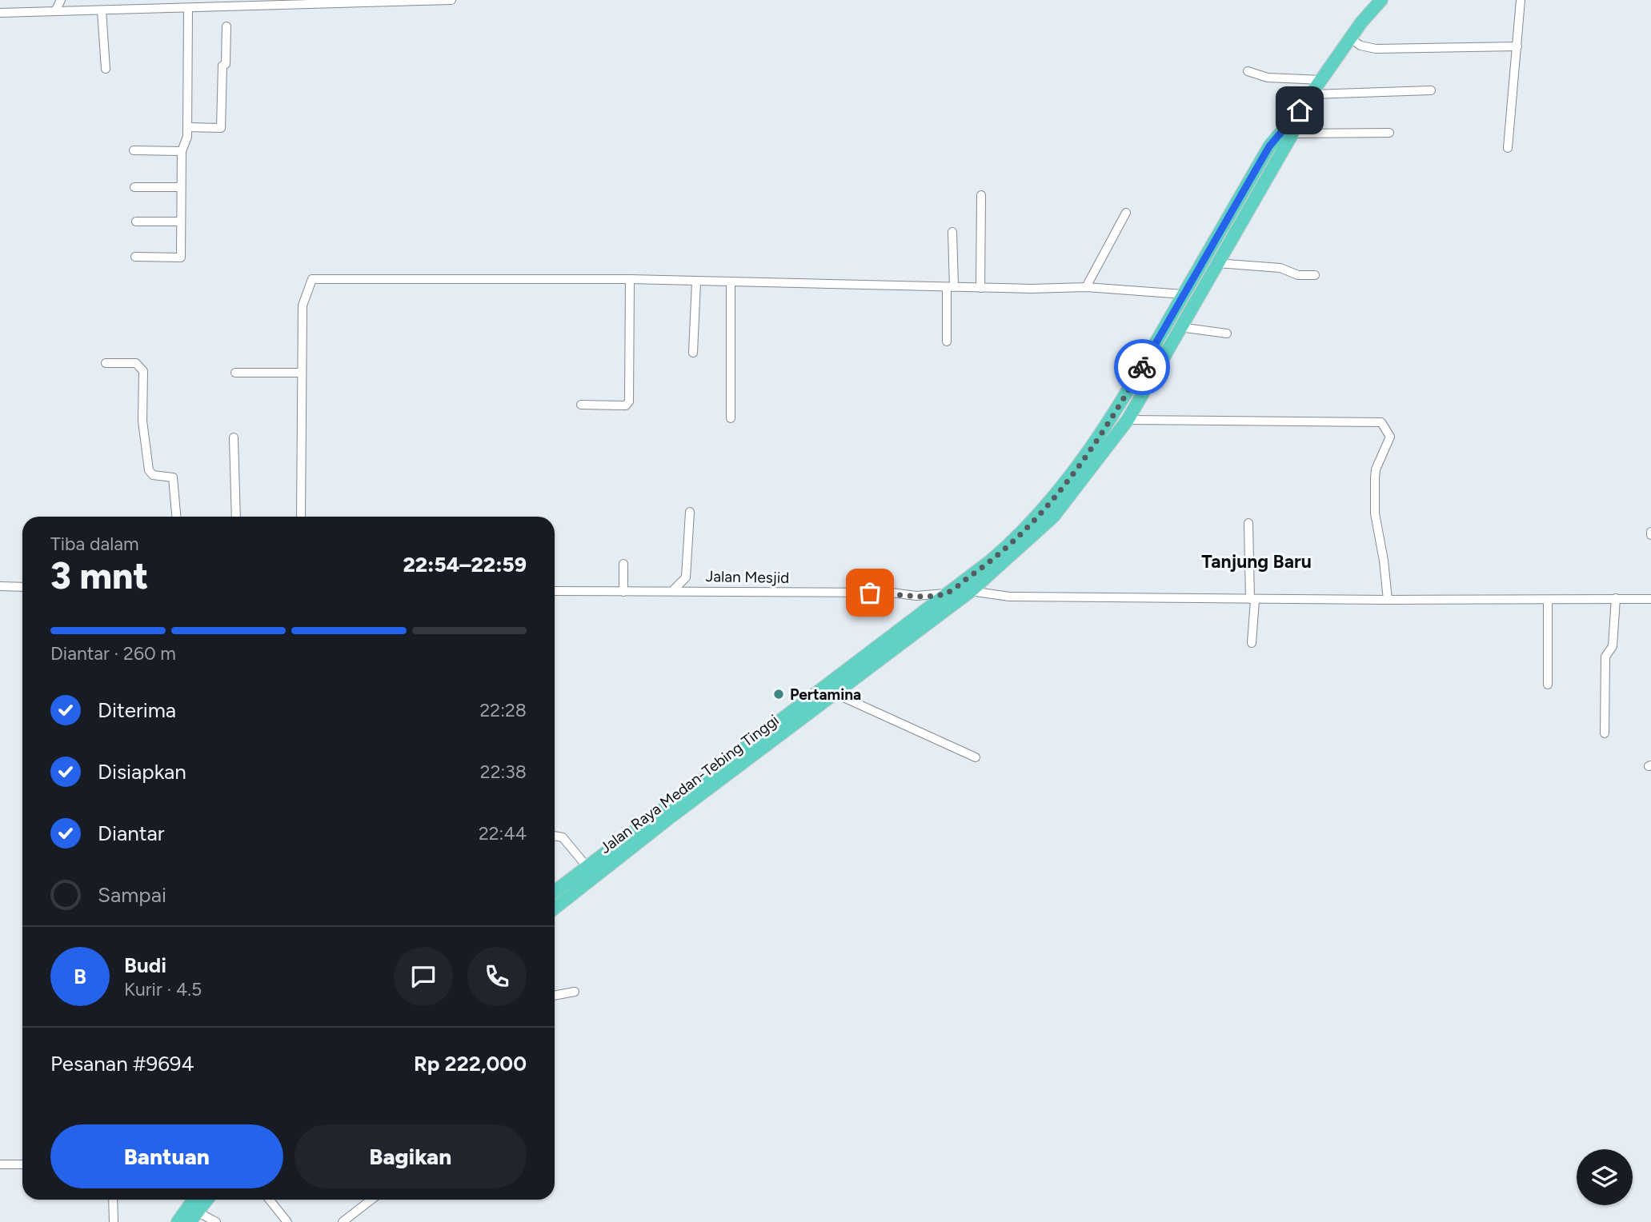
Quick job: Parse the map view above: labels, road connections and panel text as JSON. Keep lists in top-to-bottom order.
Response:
{
  "streets": {
    "highway": ["Jalan Raya Medan-Tebing Tinggi"],
    "street": ["Jalan Mesjid"]
  },
  "crossings": [
    ["Jalan Mesjid", "Jalan Raya Medan-Tebing Tinggi"]
  ],
  "districts": ["Tanjung Baru"],
  "places": ["Pertamina"],
  "page": {
    "heading": ["3 mnt", "Tiba dalam", "22:54–22:59"],
    "panel": [
      "Budi",
      "Kurir · 4.5",
      "Pesanan #9694",
      "Rp 222,000"
    ],
    "bar": "Diantar · 260 m",
    "list": [
      ["Diterima", "22:28"],
      ["Disiapkan", "22:38"],
      ["Diantar", "22:44"],
      "Sampai"
    ],
    "round": "B",
    "buttons": ["Bantuan", "Bagikan"]
  }
}
